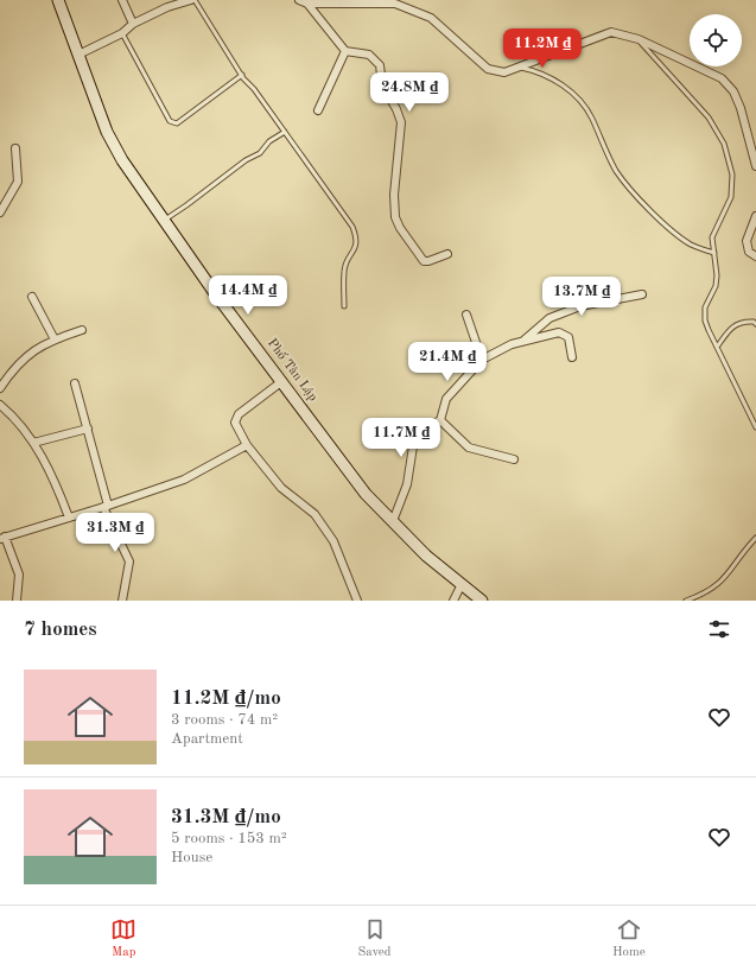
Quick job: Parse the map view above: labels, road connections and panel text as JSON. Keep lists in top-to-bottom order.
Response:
{
  "streets": {
    "main road": ["Phố Tân Lập"]
  },
  "page": {
    "price": [
      "11.2M ₫",
      "24.8M ₫",
      "14.4M ₫",
      "13.7M ₫",
      "21.4M ₫",
      "11.7M ₫",
      "31.3M ₫"
    ],
    "heading": "7 homes",
    "list": [
      {
        "name": "11.2M ₫/mo",
        "note": "3 rooms · 74 m² · Apartment"
      },
      {
        "name": "31.3M ₫/mo",
        "note": "5 rooms · 153 m² · House"
      }
    ],
    "tabs": ["Map", "Saved", "Home"]
  }
}
